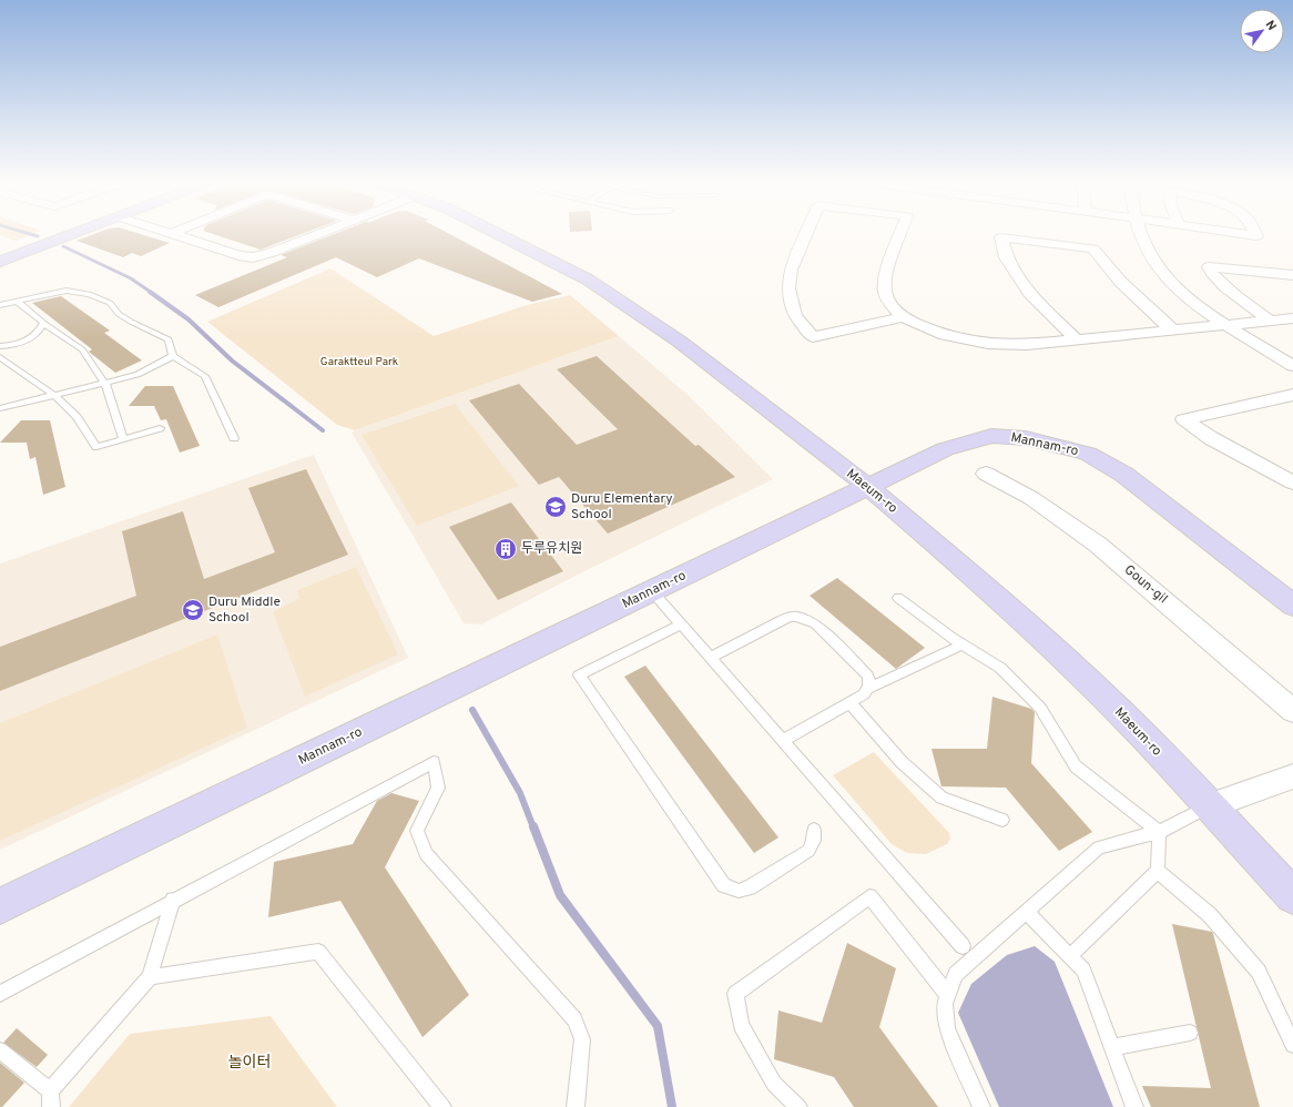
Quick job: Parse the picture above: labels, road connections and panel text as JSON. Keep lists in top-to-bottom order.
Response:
{
  "streets": {
    "street": ["Mannam-ro", "Maeum-ro", "Goun-gil"]
  },
  "crossings": [
    ["Mannam-ro", "Maeum-ro"]
  ],
  "parks": ["Garaktteul Park", "놀이터"],
  "places": {
    "school or university": ["Duru Elementary School", "Duru Middle School"],
    "building": ["두루유치원"]
  },
  "north": "top right"
}
